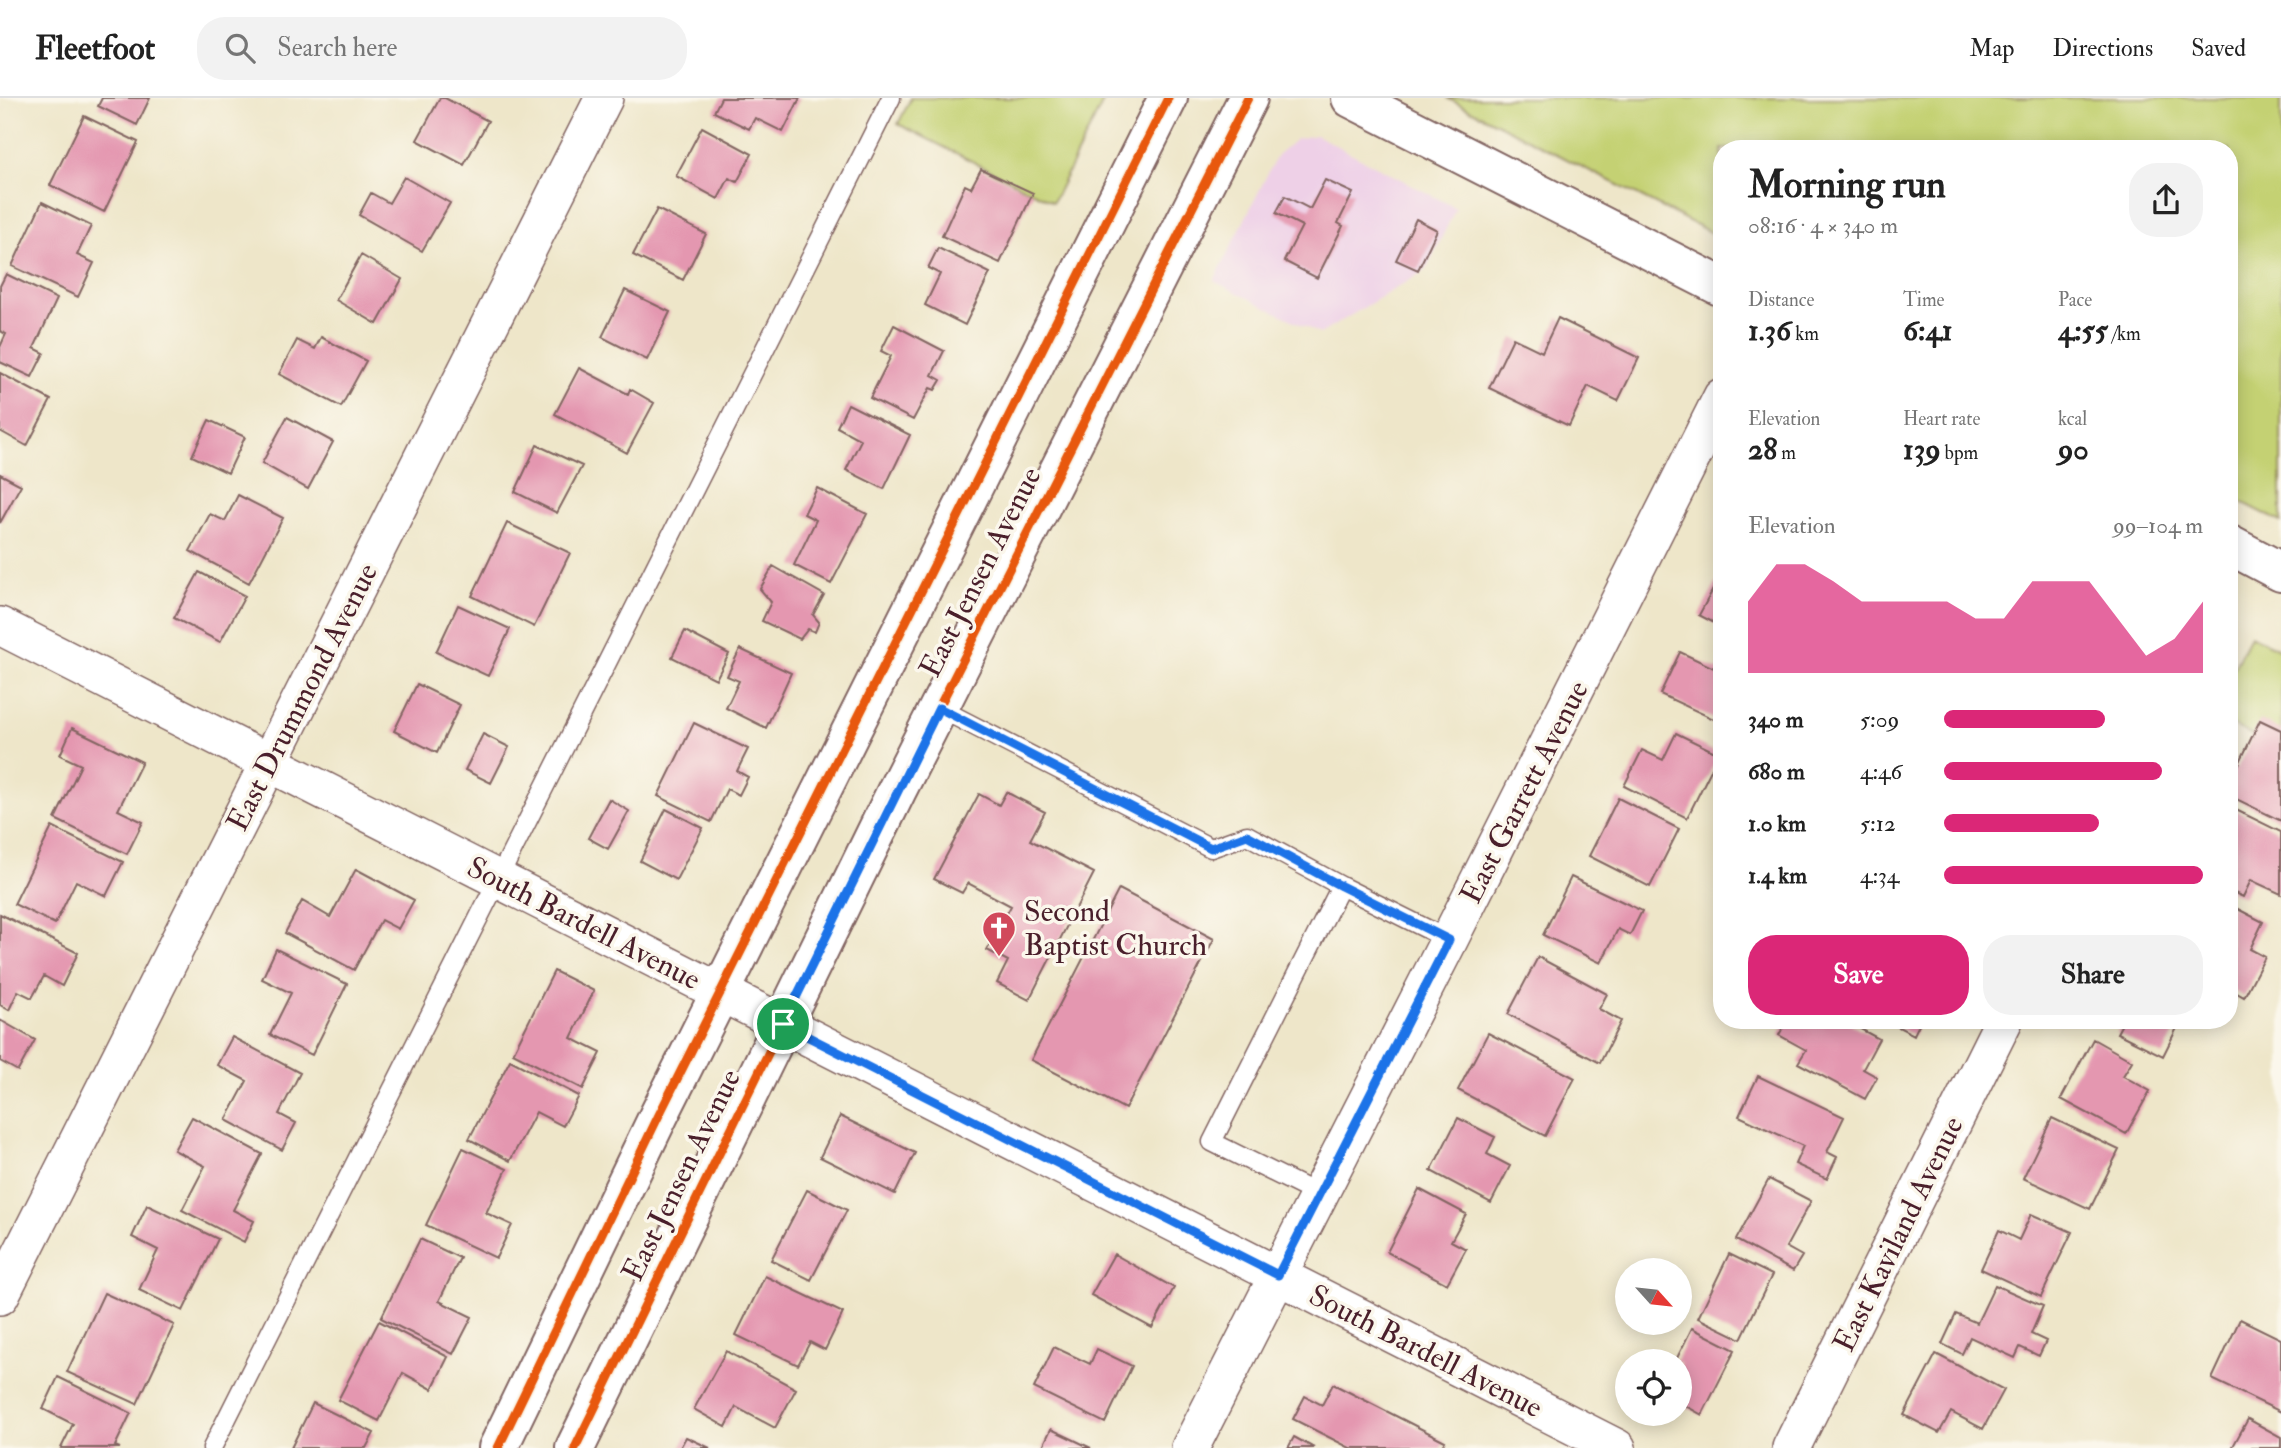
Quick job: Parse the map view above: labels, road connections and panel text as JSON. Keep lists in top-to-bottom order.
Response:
{
  "streets": {
    "main road": ["East Jensen Avenue"],
    "street": [
      "East Drummond Avenue",
      "East Garrett Avenue",
      "South Bardell Avenue",
      "East Kaviland Avenue"
    ]
  },
  "crossings": [
    ["East Jensen Avenue", "South Bardell Avenue"],
    ["East Drummond Avenue", "South Bardell Avenue"],
    ["East Garrett Avenue", "South Bardell Avenue"]
  ],
  "places": {
    "church": ["Second Baptist Church"]
  },
  "north": "bottom right",
  "page": {
    "header": "Fleetfoot",
    "search": "Search here",
    "nav": ["Map", "Directions", "Saved"],
    "heading": ["Morning run", "08:16 · 4 × 340 m"],
    "stats": [
      ["Distance", "1.36 km"],
      ["Time", "6:41"],
      ["Pace", "4:55 /km"],
      ["Elevation", "28 m"],
      ["Heart rate", "139 bpm"],
      ["kcal", "90"]
    ],
    "chart": ["Elevation", "99–104 m"],
    "list": [
      {
        "name": "340 m",
        "note": "5:09"
      },
      {
        "name": "680 m",
        "note": "4:46"
      },
      {
        "name": "1.0 km",
        "note": "5:12"
      },
      {
        "name": "1.4 km",
        "note": "4:34"
      }
    ],
    "buttons": ["Save", "Share"]
  }
}
